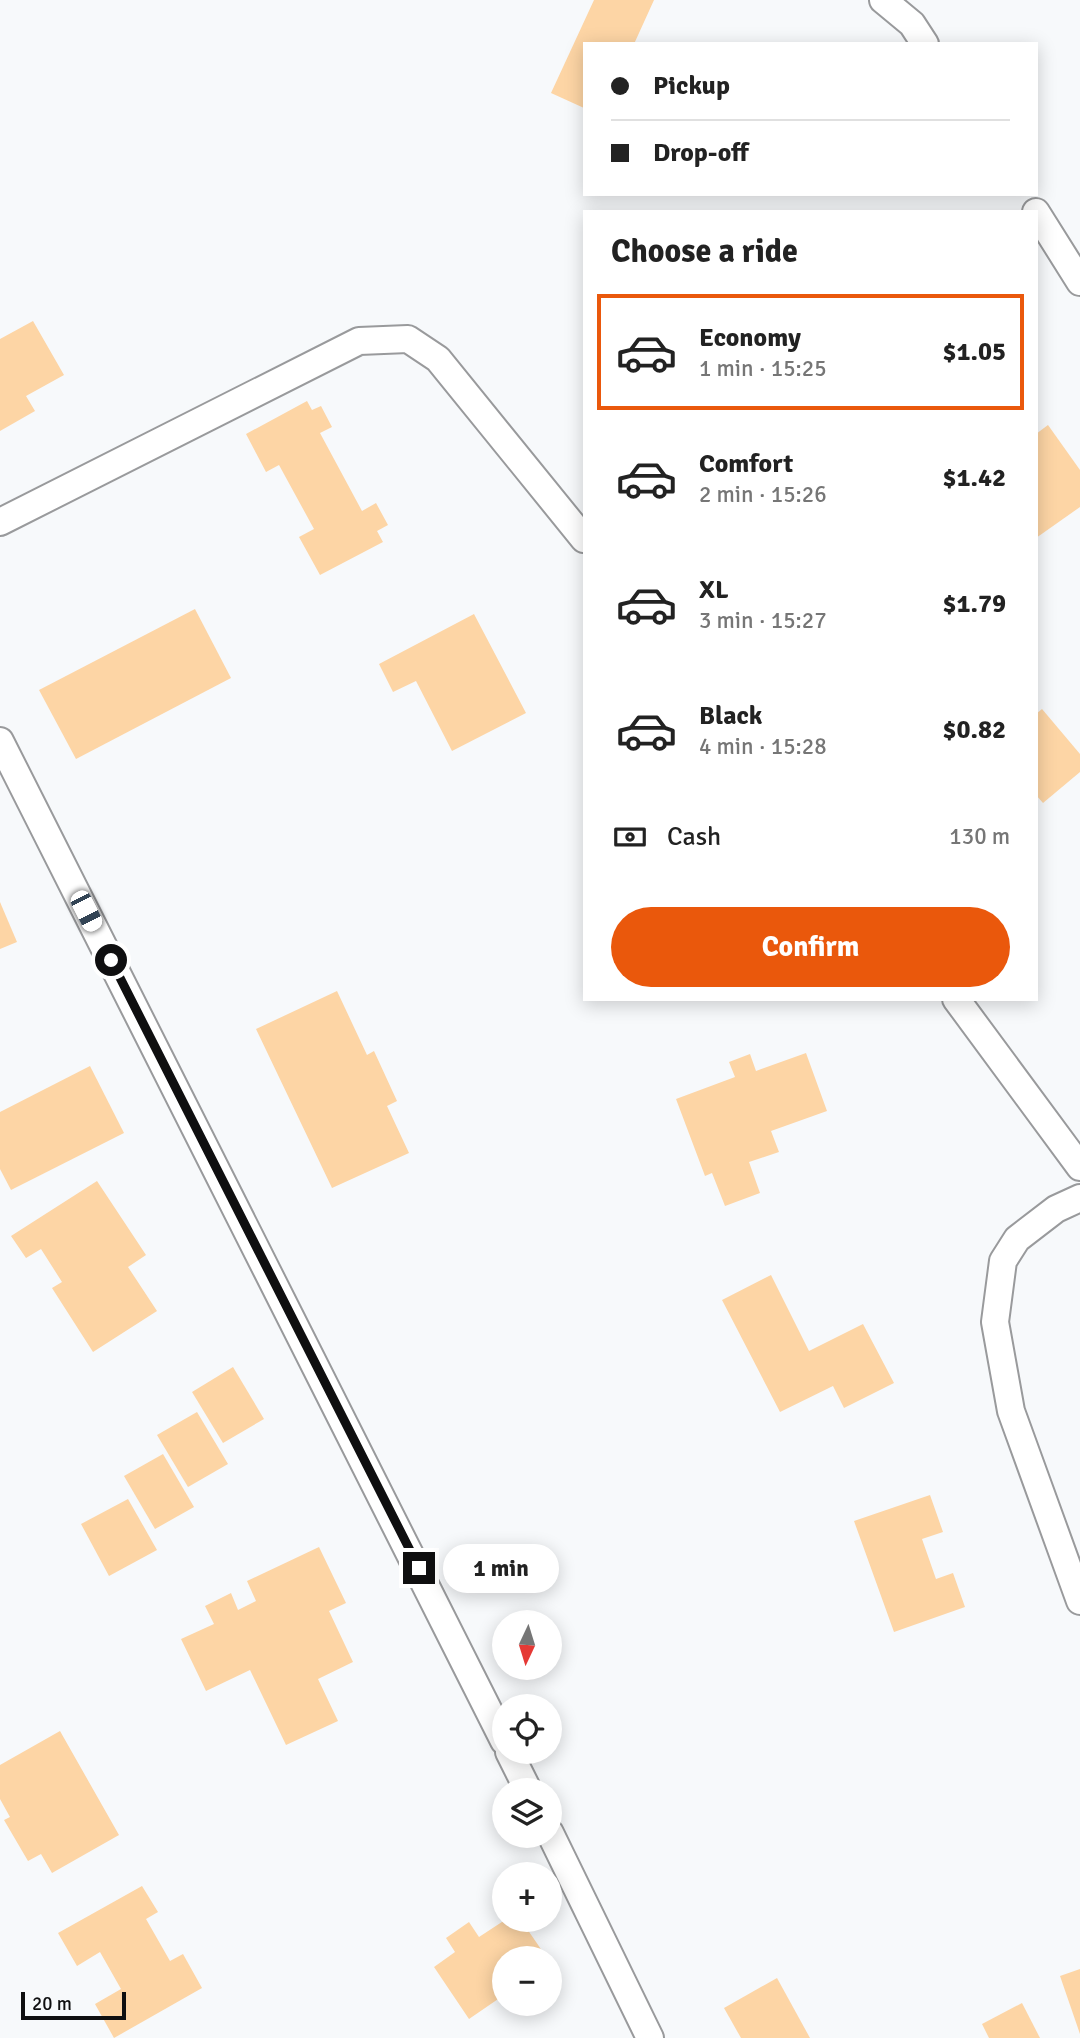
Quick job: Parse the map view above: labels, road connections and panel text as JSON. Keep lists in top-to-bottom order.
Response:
{
  "scale_bar": "20 m",
  "north": "bottom",
  "page": {
    "banner": ["Pickup", "Drop-off"],
    "heading": "Choose a ride",
    "list": [
      {
        "name": "Economy",
        "note": "1 min · 15:25",
        "value": "$1.05"
      },
      {
        "name": "Comfort",
        "note": "2 min · 15:26",
        "value": "$1.42"
      },
      {
        "name": "XL",
        "note": "3 min · 15:27",
        "value": "$1.79"
      },
      {
        "name": "Black",
        "note": "4 min · 15:28",
        "value": "$0.82"
      }
    ],
    "pay": ["Cash", "130 m"],
    "buttons": "Confirm",
    "bubble": "1 min",
    "map_buttons": ["+", "−"],
    "scale": "20 m"
  }
}
